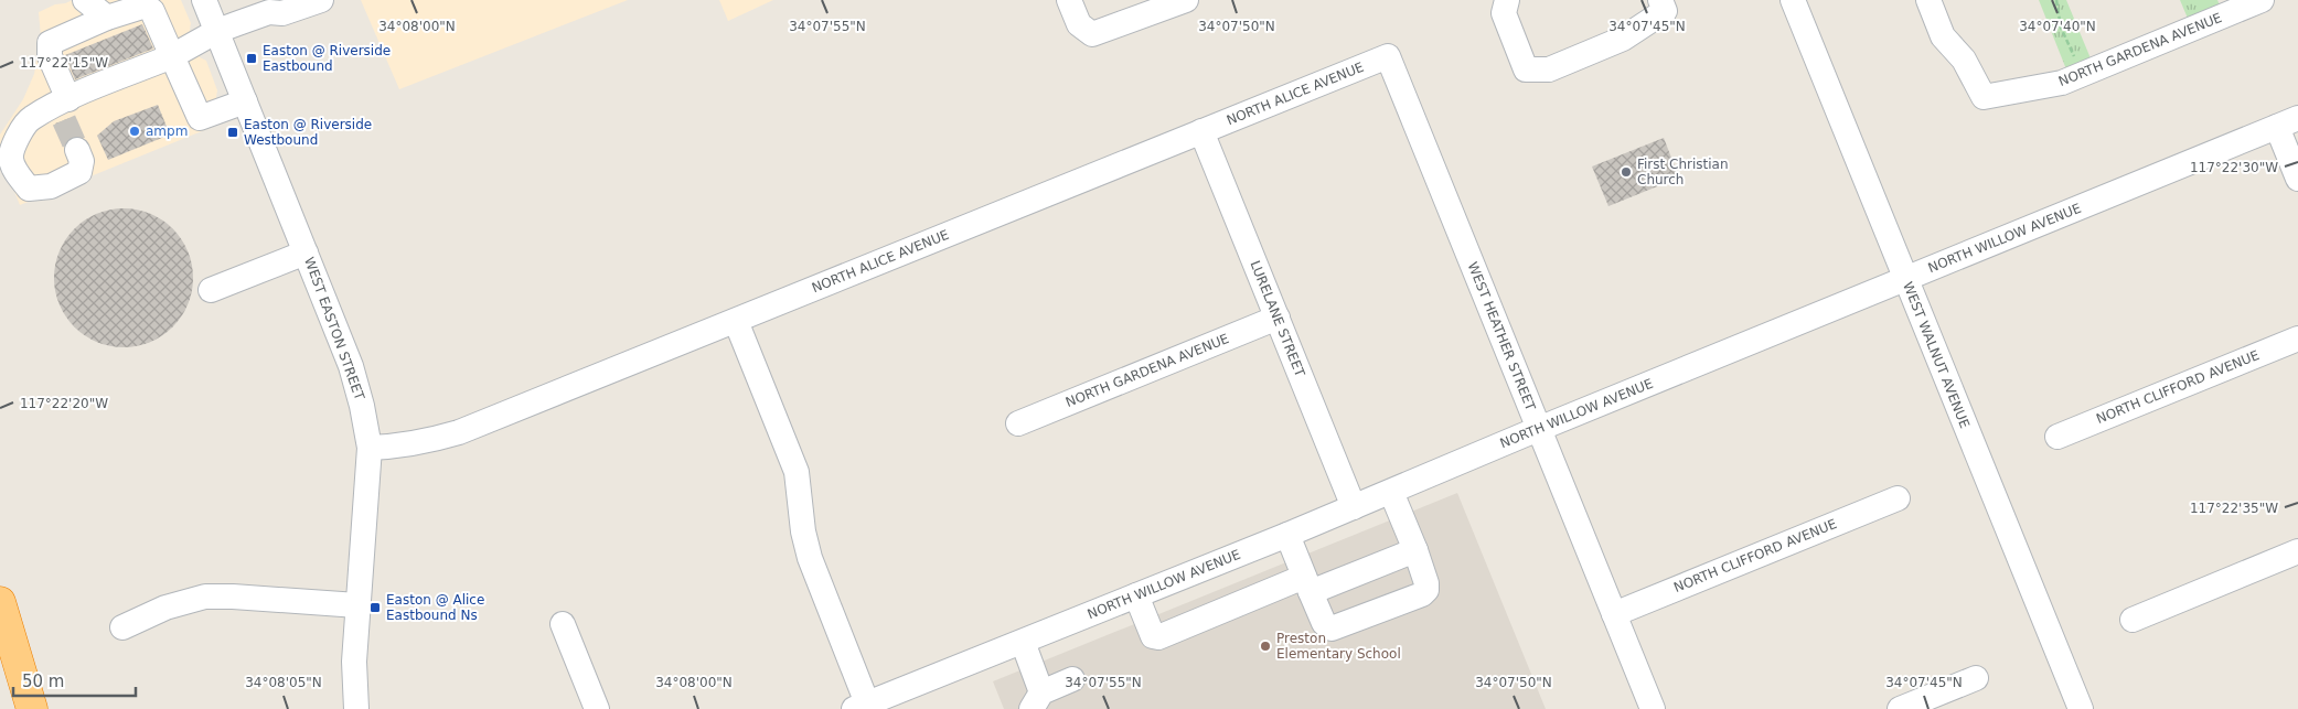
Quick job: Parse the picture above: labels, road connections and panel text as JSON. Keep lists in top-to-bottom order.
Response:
{
  "streets": {
    "street": [
      "NORTH GARDENA AVENUE",
      "NORTH ALICE AVENUE",
      "NORTH WILLOW AVENUE",
      "LURELANE STREET",
      "WEST EASTON STREET",
      "WEST HEATHER STREET",
      "WEST WALNUT AVENUE",
      "NORTH CLIFFORD AVENUE"
    ]
  },
  "crossings": [
    ["NORTH GARDENA AVENUE", "LURELANE STREET"],
    ["NORTH ALICE AVENUE", "LURELANE STREET"],
    ["NORTH ALICE AVENUE", "WEST EASTON STREET"],
    ["NORTH ALICE AVENUE", "WEST HEATHER STREET"],
    ["NORTH WILLOW AVENUE", "LURELANE STREET"],
    ["NORTH WILLOW AVENUE", "WEST HEATHER STREET"],
    ["NORTH WILLOW AVENUE", "WEST WALNUT AVENUE"],
    ["WEST HEATHER STREET", "NORTH CLIFFORD AVENUE"]
  ],
  "places": {
    "transit": ["Easton @ Riverside Eastbound", "Easton @ Riverside Westbound", "Easton @ Alice Eastbound Ns"],
    "other": ["ampm", "First Christian Church", "Preston Elementary School"]
  },
  "scale_bar": "50 m",
  "coordinates": [
    "34°07'40\"N",
    "34°08'00\"N",
    "34°07'55\"N",
    "34°07'50\"N",
    "34°07'45\"N",
    "117°22'15\"W",
    "117°22'30\"W",
    "117°22'20\"W",
    "117°22'35\"W",
    "34°08'05\"N"
  ]
}
